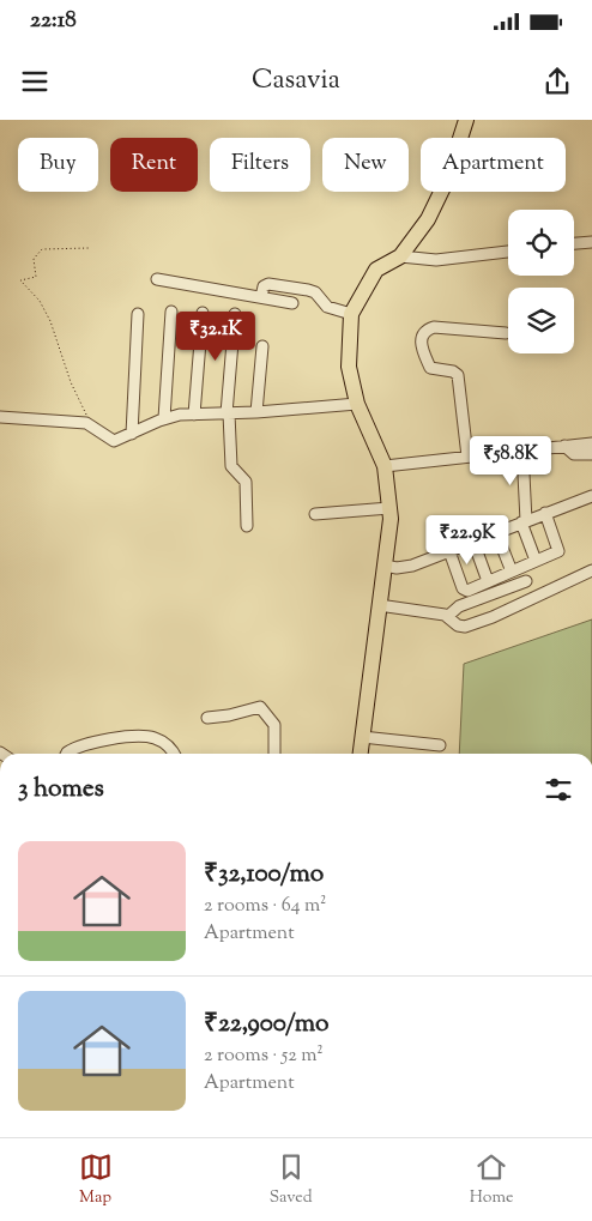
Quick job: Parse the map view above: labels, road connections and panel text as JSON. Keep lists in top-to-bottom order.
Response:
{
  "page": {
    "status": "22:18",
    "header": "Casavia",
    "chip": [
      "Buy",
      "Rent",
      "Filters",
      "New",
      "Apartment"
    ],
    "price": ["₹32.1K", "₹58.8K", "₹22.9K"],
    "heading": "3 homes",
    "list": [
      {
        "name": "₹32,100/mo",
        "note": "2 rooms · 64 m² · Apartment"
      },
      {
        "name": "₹22,900/mo",
        "note": "2 rooms · 52 m² · Apartment"
      }
    ],
    "tabs": ["Map", "Saved", "Home"]
  }
}
